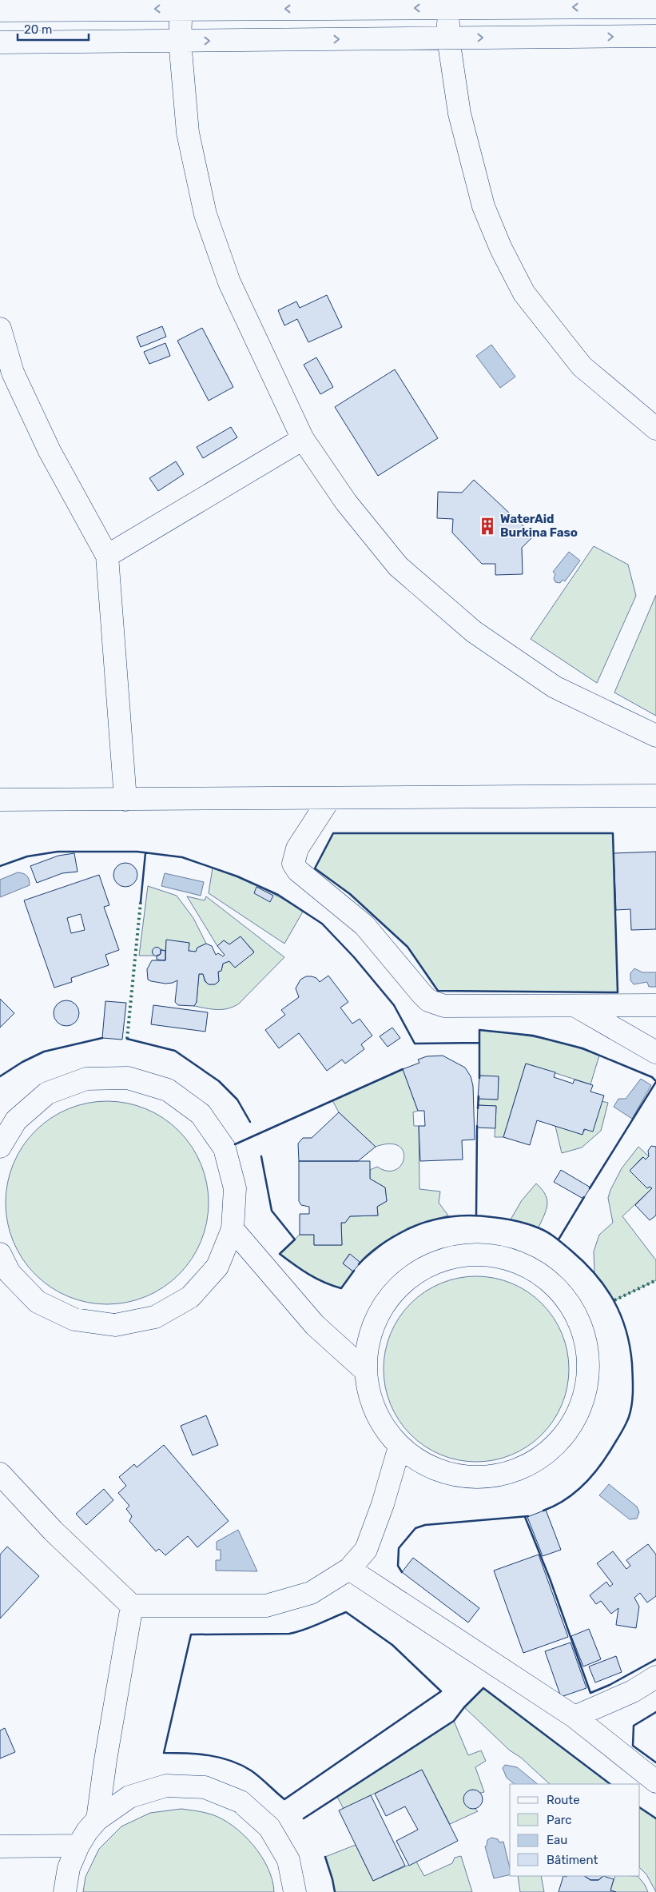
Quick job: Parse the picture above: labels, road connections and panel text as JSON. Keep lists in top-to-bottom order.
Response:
{
  "places": {
    "building": ["WaterAid Burkina Faso"]
  },
  "legend": [
    "Route",
    "Parc",
    "Eau",
    "Bâtiment"
  ],
  "scale_bar": "20 m"
}
